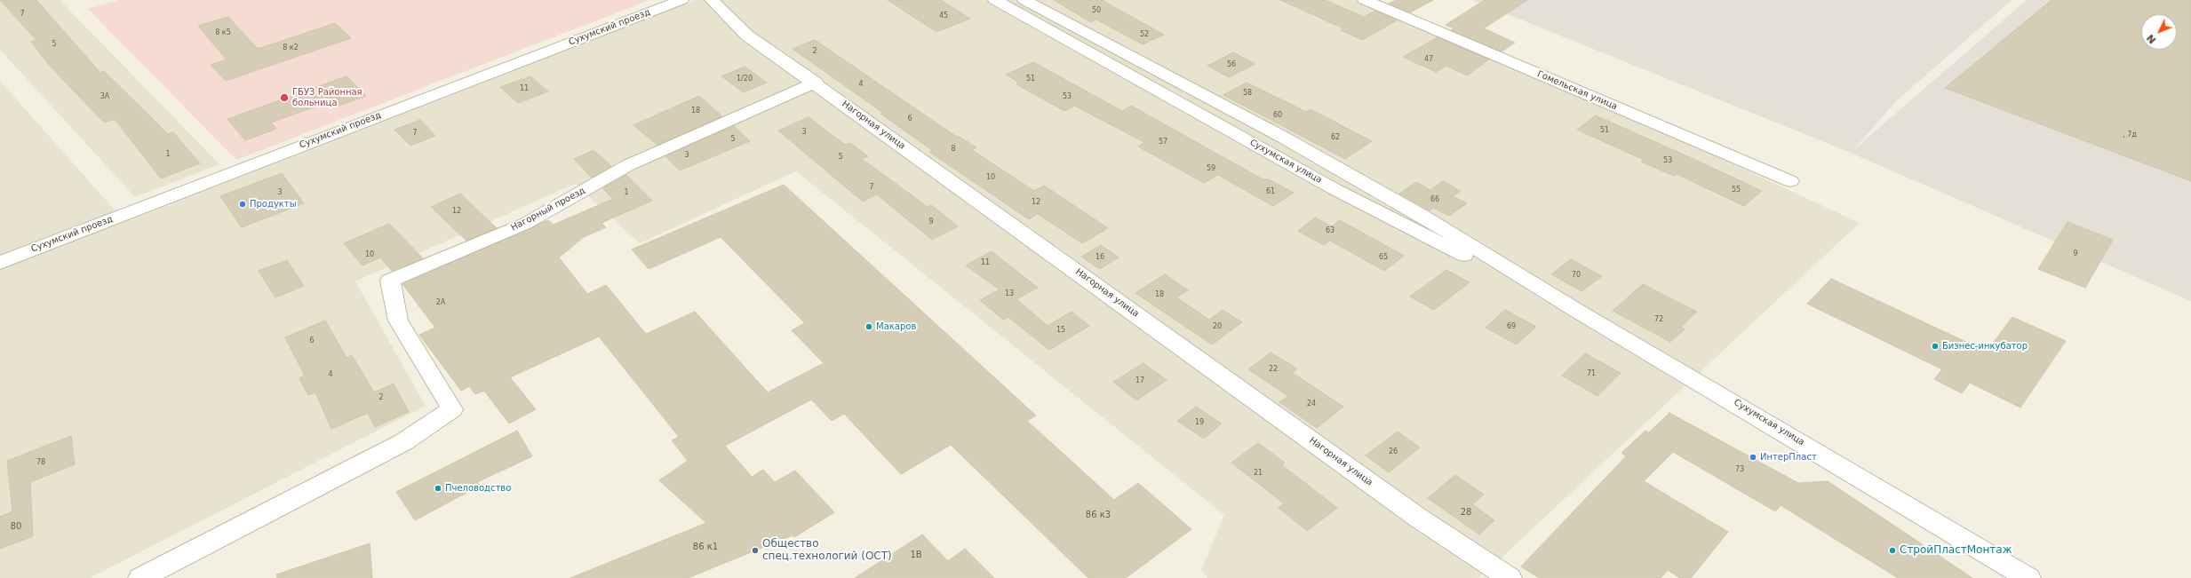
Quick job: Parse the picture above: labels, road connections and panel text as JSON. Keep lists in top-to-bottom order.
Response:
{
  "streets": {
    "street": [
      "Сухумский проезд",
      "Гомельская улица",
      "Нагорная улица",
      "Сухумская улица",
      "Нагорный проезд"
    ]
  },
  "crossings": [
    ["Нагорная улица", "Нагорный проезд"]
  ],
  "places": [
    "ГБУЗ Районная больница",
    "Продукты",
    "Макаров",
    "Бизнес-инкубатор",
    "ИнтерПласт",
    "Пчеловодство",
    "Общество спец.технологий (ОСТ)",
    "СтройПластМонтаж"
  ],
  "house_numbers": [
    "50",
    "7",
    "45",
    "8 к5",
    "52",
    "5",
    "8 к2",
    "2",
    "47",
    "56",
    "1/20",
    "51",
    "4",
    "11",
    "58",
    "3А",
    "53",
    "18",
    "60",
    "6",
    "51",
    "3",
    "7",
    ", 7д",
    "62",
    "5",
    "57",
    "8",
    "1",
    "3",
    "5",
    "53",
    "59",
    "10",
    "7",
    "55",
    "61",
    "3",
    "1",
    "66",
    "12",
    "12",
    "9",
    "63",
    "9",
    "10",
    "16",
    "65",
    "11",
    "70",
    "13",
    "18",
    "2А",
    "72",
    "20",
    "69",
    "15",
    "6",
    "22",
    "71",
    "4",
    "17",
    "2",
    "24",
    "19",
    "26",
    "78",
    "73",
    "21",
    "28",
    "86 к3",
    "80",
    "86 к1",
    "1В"
  ],
  "north": "bottom left"
}
